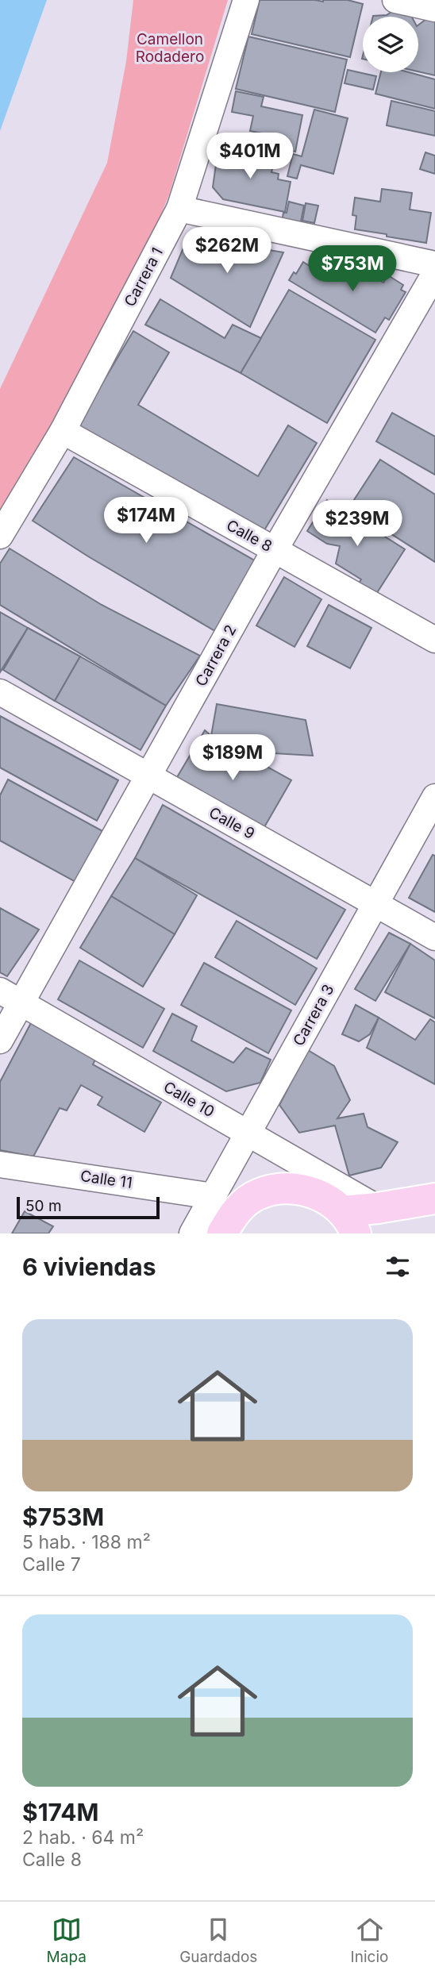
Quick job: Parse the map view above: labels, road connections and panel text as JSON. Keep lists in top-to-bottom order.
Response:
{
  "streets": {
    "street": [
      "Carrera 1",
      "Calle 8",
      "Carrera 2",
      "Calle 9",
      "Carrera 3",
      "Calle 10",
      "Calle 11"
    ]
  },
  "crossings": [
    ["Carrera 1", "Calle 8"],
    ["Calle 8", "Carrera 2"],
    ["Carrera 2", "Calle 9"],
    ["Carrera 2", "Calle 10"],
    ["Calle 9", "Carrera 3"],
    ["Carrera 3", "Calle 10"],
    ["Carrera 3", "Calle 11"]
  ],
  "parks": ["Camellon Rodadero"],
  "scale_bar": "50 m",
  "page": {
    "price": [
      "$401M",
      "$262M",
      "$753M",
      "$174M",
      "$239M",
      "$189M"
    ],
    "scale": "50 m",
    "heading": "6 viviendas",
    "list": [
      {
        "name": "$753M",
        "note": "5 hab. · 188 m² · Calle 7"
      },
      {
        "name": "$174M",
        "note": "2 hab. · 64 m² · Calle 8"
      }
    ],
    "tabs": ["Mapa", "Guardados", "Inicio"]
  }
}
